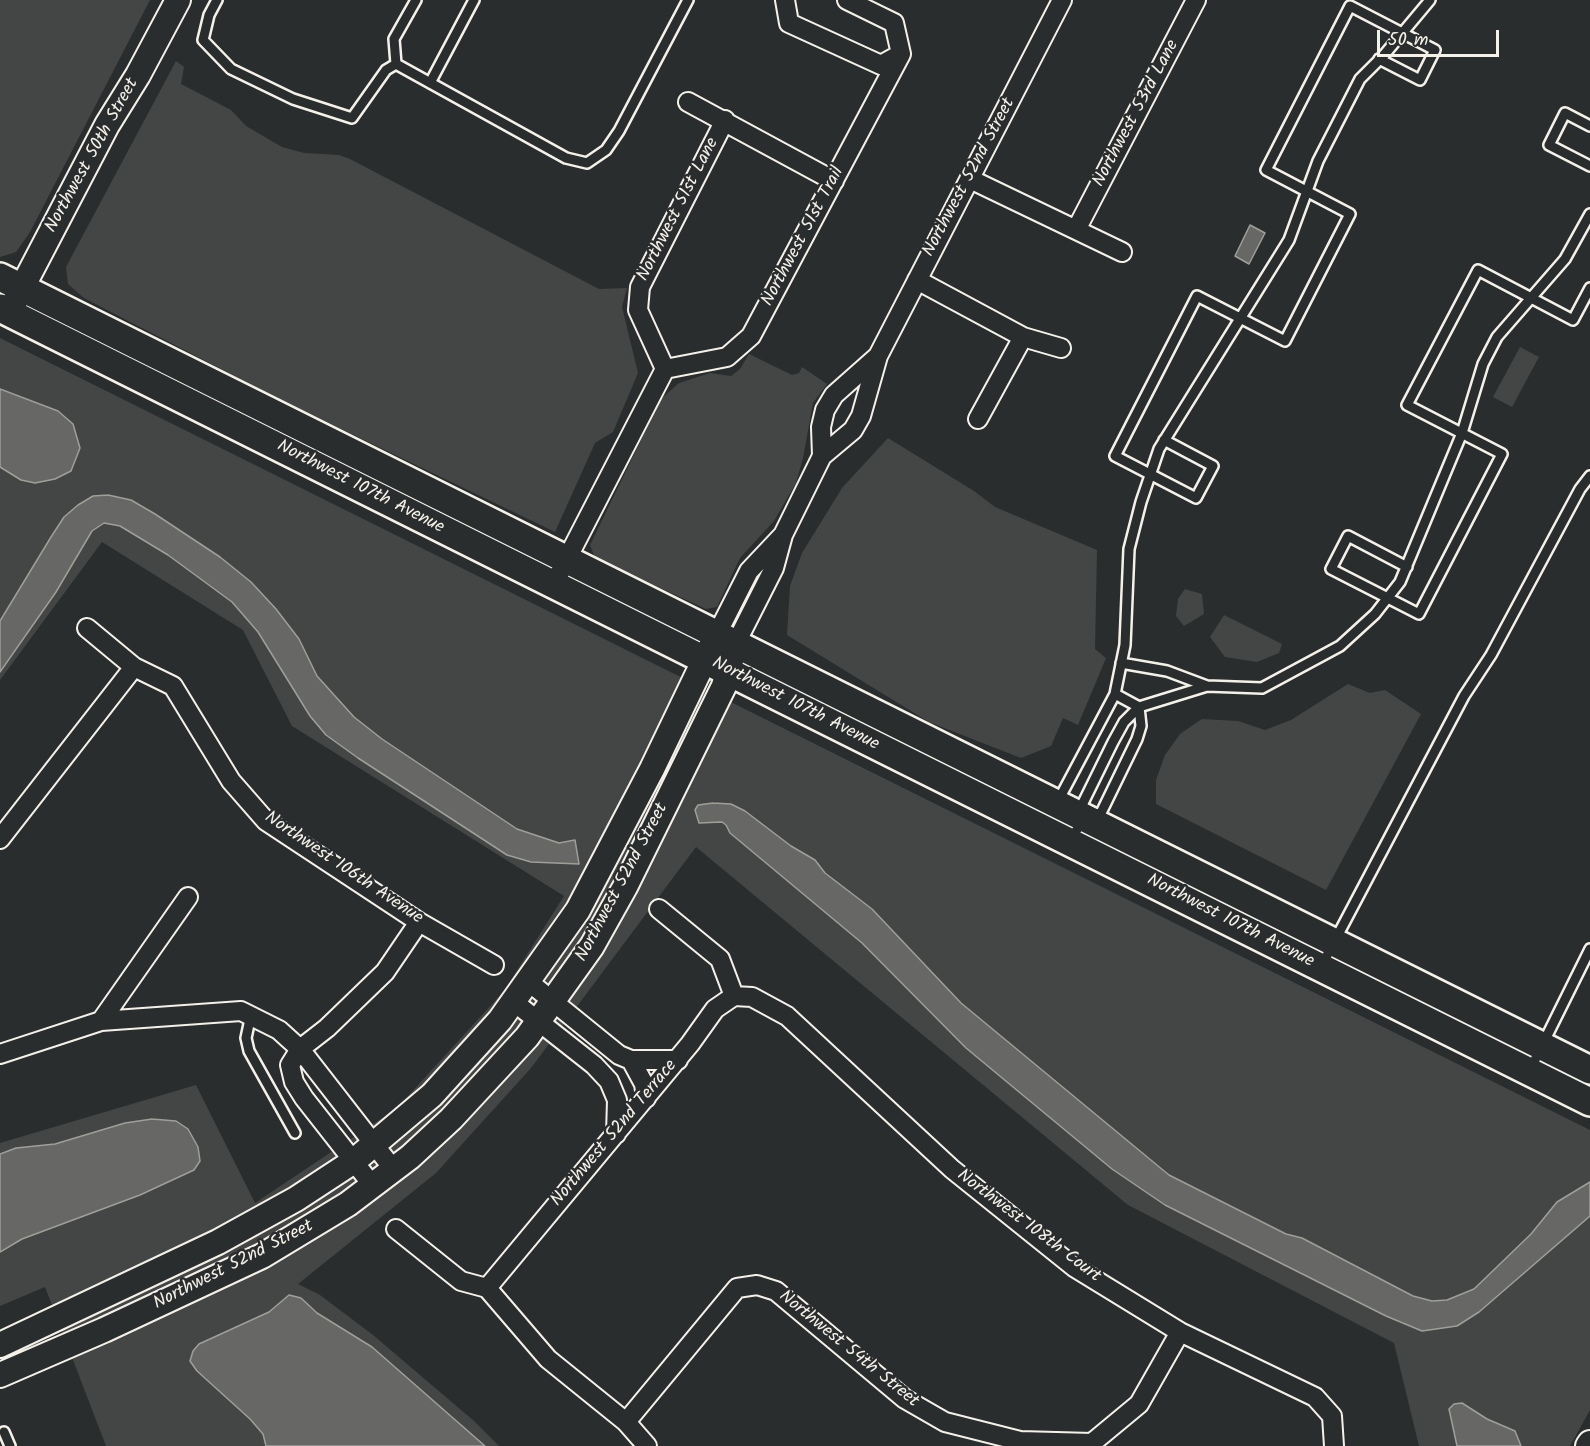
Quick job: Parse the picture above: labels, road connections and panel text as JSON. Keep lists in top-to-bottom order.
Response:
{
  "streets": {
    "main road": ["Northwest 107th Avenue"],
    "street": [
      "Northwest 53rd Lane",
      "Northwest 50th Street",
      "Northwest 52nd Street",
      "Northwest 51st Lane",
      "Northwest 51st Trail",
      "Northwest 106th Avenue",
      "Northwest 52nd Terrace",
      "Northwest 108th Court",
      "Northwest 54th Street"
    ]
  },
  "crossings": [
    ["Northwest 50th Street", "Northwest 107th Avenue"],
    ["Northwest 52nd Street", "Northwest 107th Avenue"],
    ["Northwest 51st Lane", "Northwest 51st Trail"],
    ["Northwest 52nd Terrace", "Northwest 108th Court"],
    ["Northwest 108th Court", "Northwest 54th Street"]
  ],
  "scale_bar": "50 m"
}
